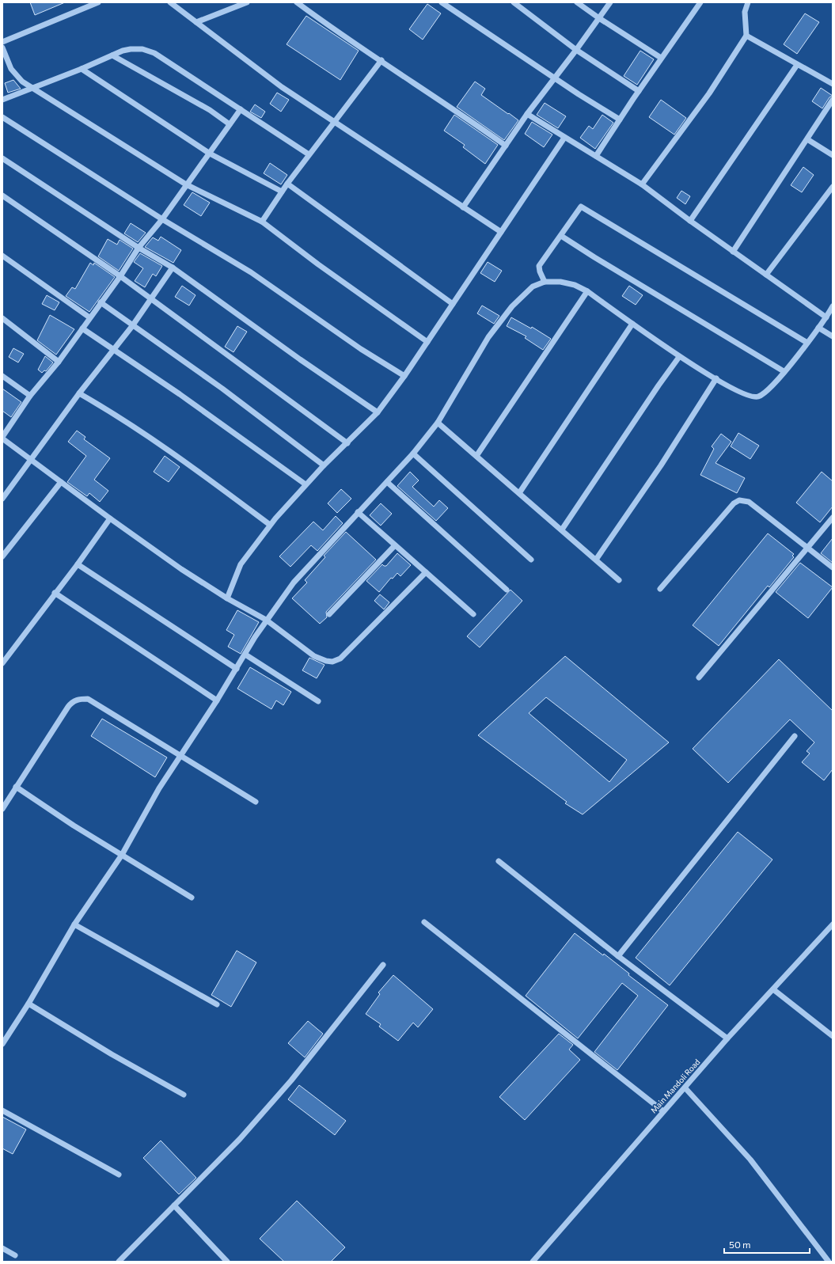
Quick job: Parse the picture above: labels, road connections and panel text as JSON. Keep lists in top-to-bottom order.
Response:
{
  "streets": {
    "street": ["Main Mandoli Road"]
  },
  "scale_bar": "50 m"
}
